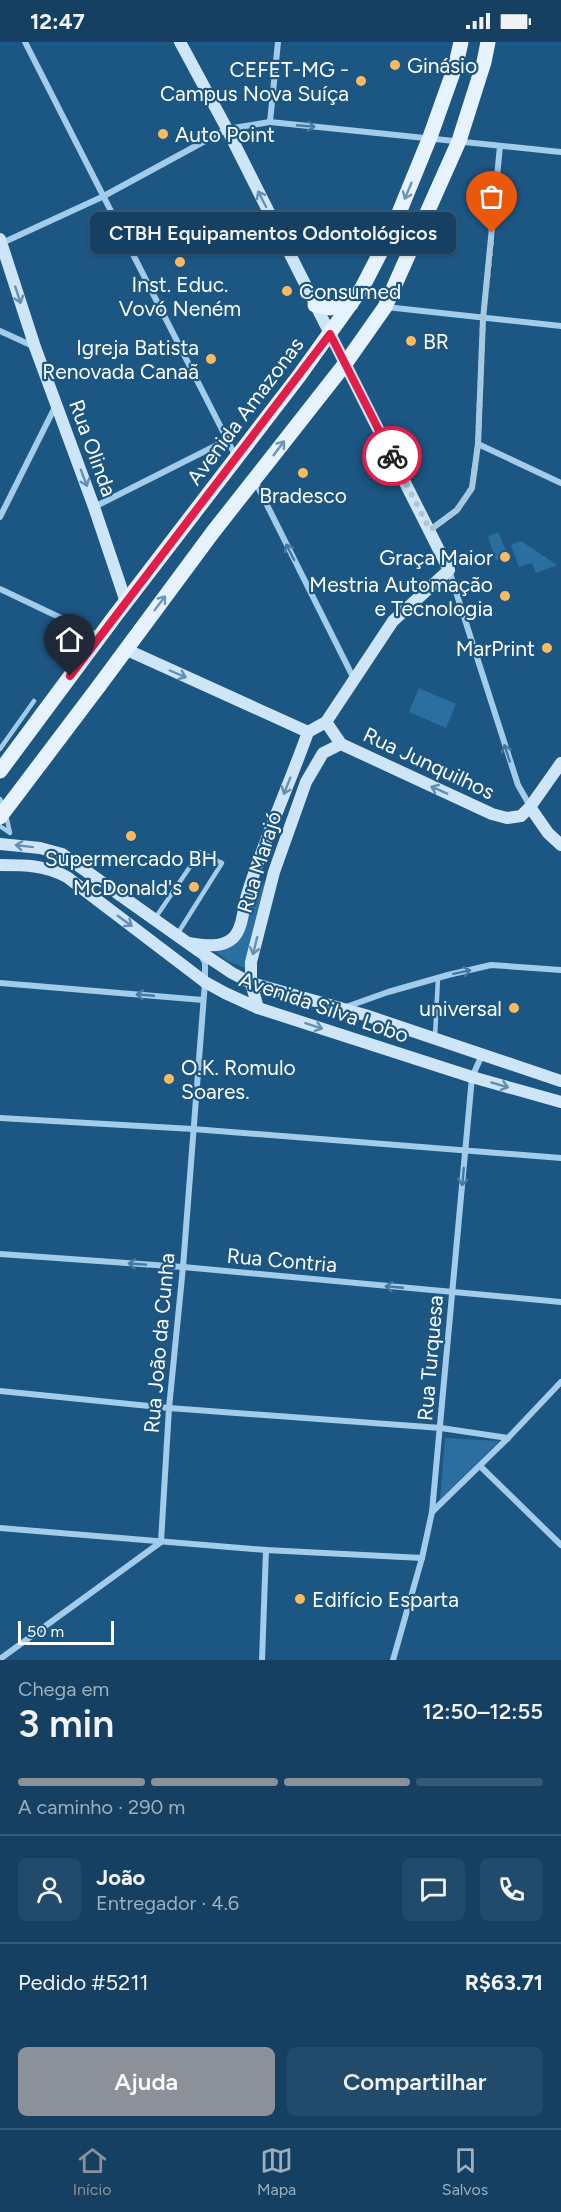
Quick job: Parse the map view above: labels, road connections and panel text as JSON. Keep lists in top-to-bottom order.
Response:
{
  "streets": {
    "main road": ["Avenida Amazonas"],
    "street": [
      "Rua Olinda",
      "Rua Junquilhos",
      "Rua Marajó",
      "Avenida Silva Lobo",
      "Rua Contria",
      "Rua João da Cunha",
      "Rua Turquesa"
    ]
  },
  "crossings": [
    ["Avenida Amazonas", "Rua Olinda"],
    ["Rua Junquilhos", "Rua Marajó"],
    ["Rua Marajó", "Avenida Silva Lobo"],
    ["Avenida Silva Lobo", "Rua João da Cunha"],
    ["Avenida Silva Lobo", "Rua Turquesa"],
    ["Rua Contria", "Rua João da Cunha"],
    ["Rua Contria", "Rua Turquesa"]
  ],
  "one_way": ["Rua Olinda", "Rua Junquilhos", "Rua Contria"],
  "places": [
    "Ginásio",
    "CEFET-MG - Campus Nova Suíça",
    "Auto Point",
    "CTBH Equipamentos Odontológicos",
    "Inst. Educ. Vovó Neném",
    "Consumed",
    "BR",
    "Igreja Batista Renovada Canaã",
    "Bradesco",
    "Graça Maior",
    "Mestria Automação e Tecnologia",
    "MarPrint",
    "Supermercado BH",
    "McDonald's",
    "universal",
    "O.K. Romulo Soares.",
    "Edifício Esparta"
  ],
  "scale_bar": "50 m",
  "page": {
    "status": "12:47",
    "bubble": "CTBH Equipamentos Odontológicos",
    "scale": "50 m",
    "heading": ["3 min", "Chega em", "12:50–12:55"],
    "panel": [
      "João",
      "Entregador · 4.6",
      "Pedido #5211",
      "R$63.71"
    ],
    "bar": "A caminho · 290 m",
    "buttons": ["Ajuda", "Compartilhar"],
    "tabs": ["Início", "Mapa", "Salvos"]
  }
}
